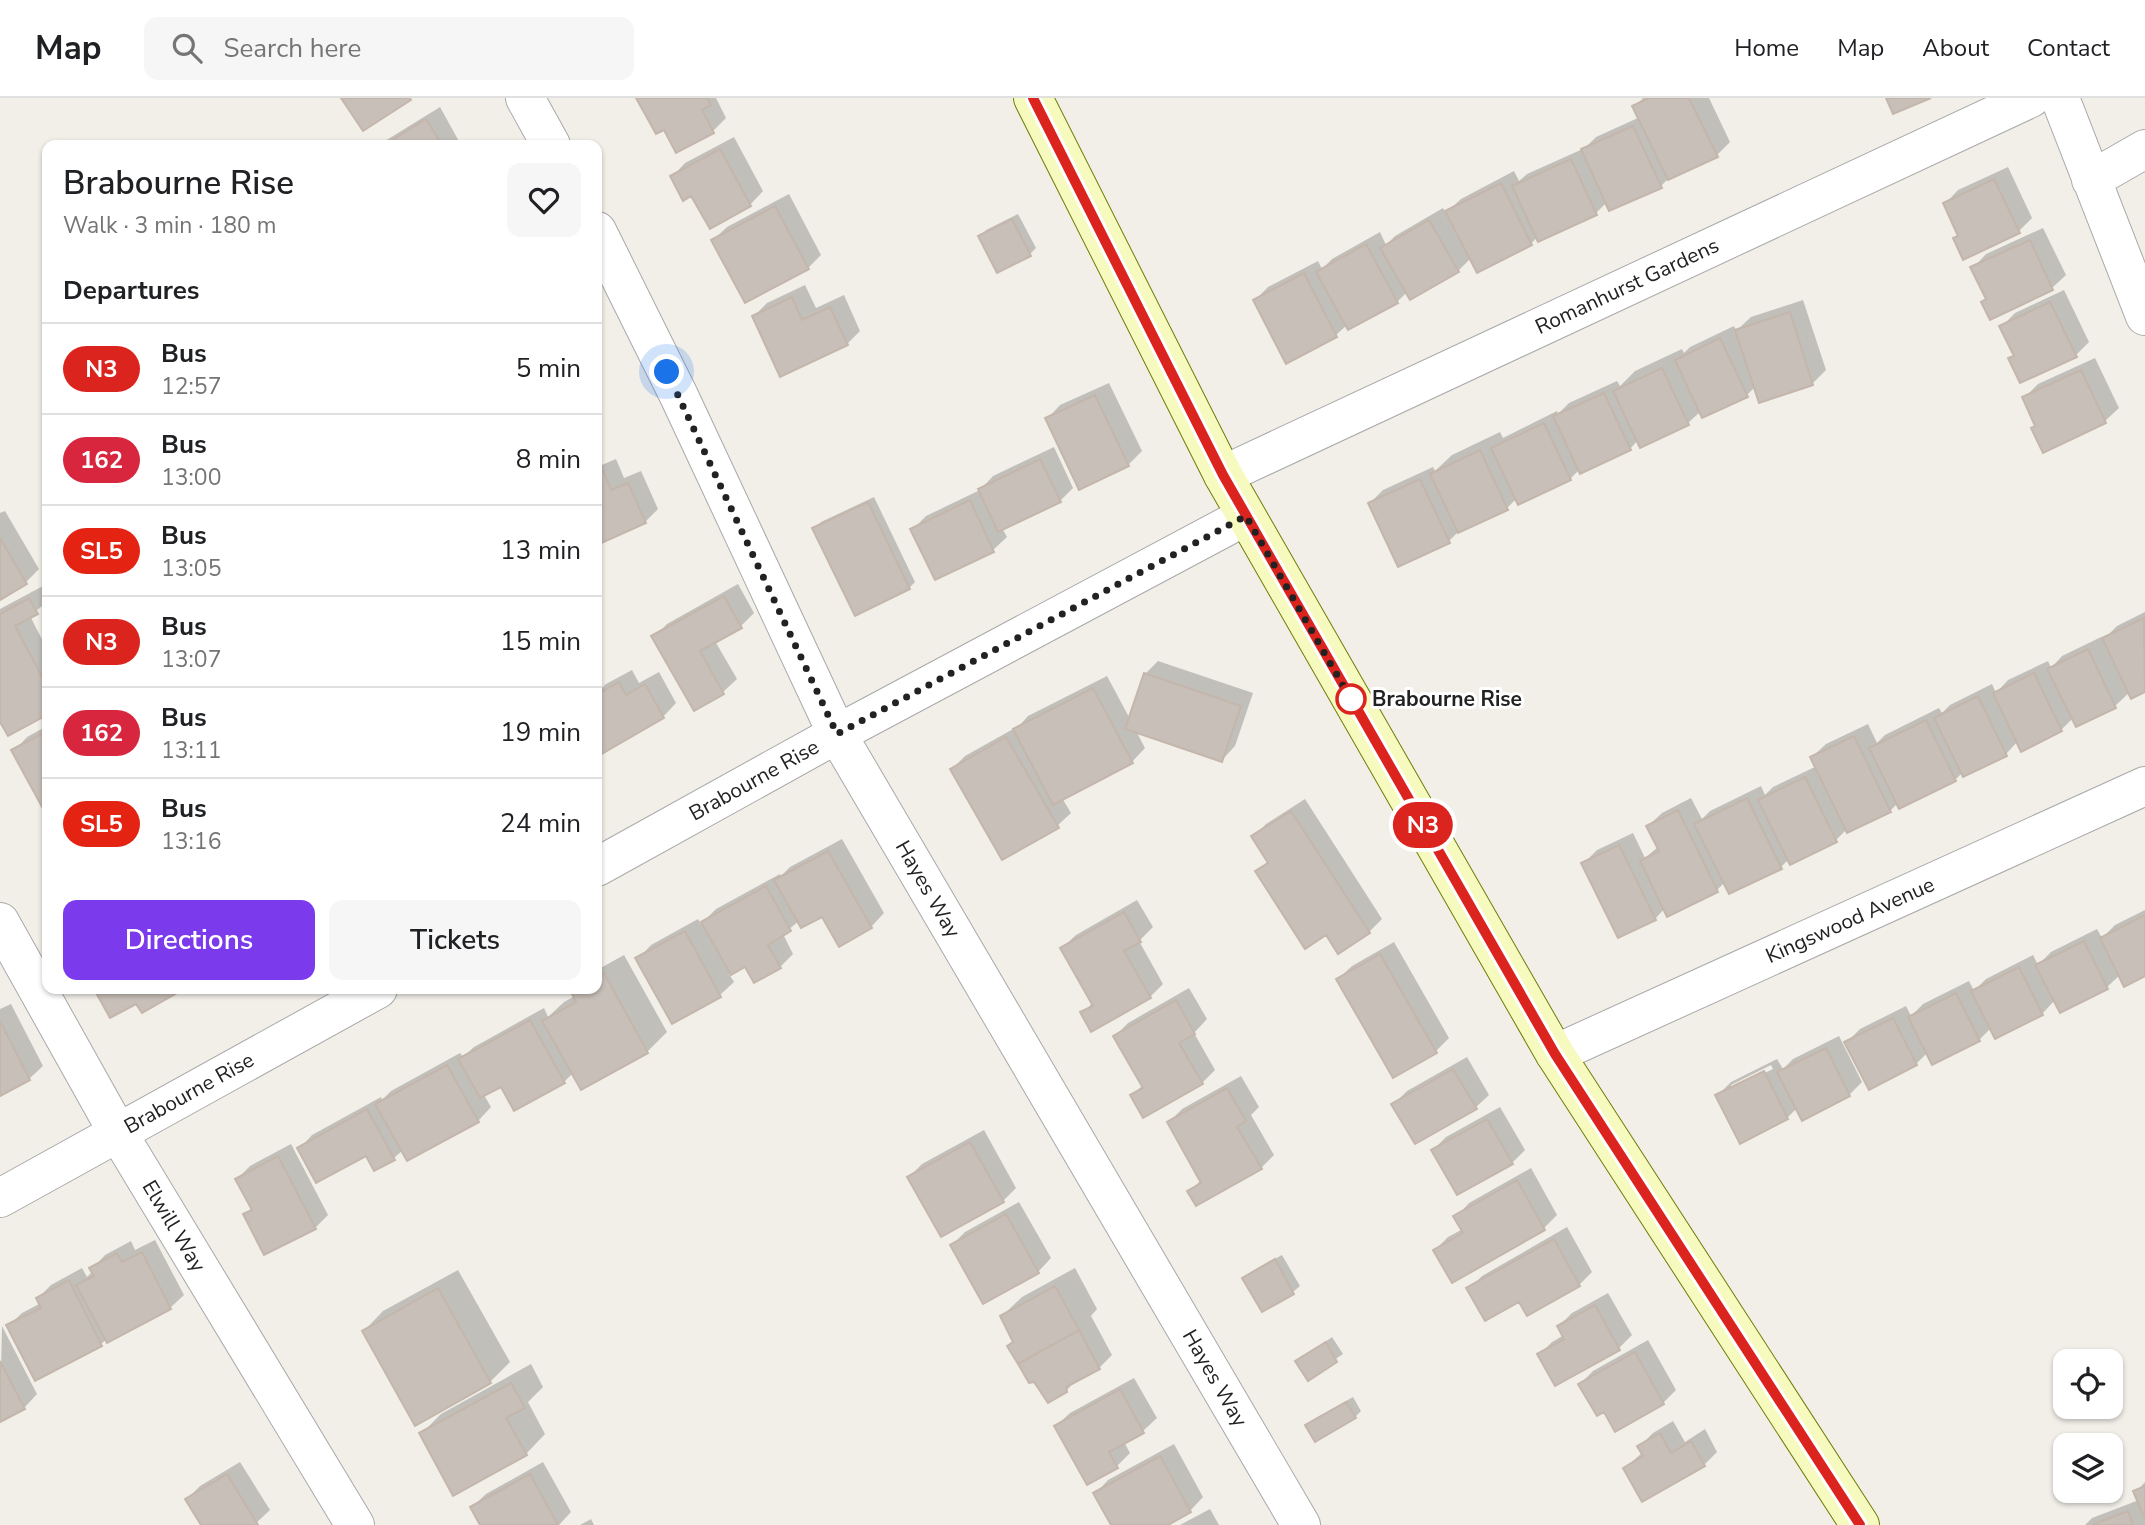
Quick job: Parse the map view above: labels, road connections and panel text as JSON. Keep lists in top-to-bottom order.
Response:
{
  "streets": {
    "street": [
      "Romanhurst Gardens",
      "Brabourne Rise",
      "Hayes Way",
      "Kingswood Avenue",
      "Elwill Way"
    ]
  },
  "crossings": [
    ["Brabourne Rise", "Hayes Way"],
    ["Brabourne Rise", "Elwill Way"]
  ],
  "places": ["Brabourne Rise"],
  "lines": ["bus line N3"],
  "page": {
    "header": "Map",
    "search": "Search here",
    "nav": [
      "Home",
      "Map",
      "About",
      "Contact"
    ],
    "on_map": "N3",
    "heading": [
      ["Brabourne Rise", "Walk · 3 min · 180 m"],
      "Departures"
    ],
    "list": [
      {
        "mark": "N3",
        "name": "Bus",
        "note": "12:57",
        "value": "5 min"
      },
      {
        "mark": "162",
        "name": "Bus",
        "note": "13:00",
        "value": "8 min"
      },
      {
        "mark": "SL5",
        "name": "Bus",
        "note": "13:05",
        "value": "13 min"
      },
      {
        "mark": "N3",
        "name": "Bus",
        "note": "13:07",
        "value": "15 min"
      },
      {
        "mark": "162",
        "name": "Bus",
        "note": "13:11",
        "value": "19 min"
      },
      {
        "mark": "SL5",
        "name": "Bus",
        "note": "13:16",
        "value": "24 min"
      }
    ],
    "buttons": ["Directions", "Tickets"]
  }
}
